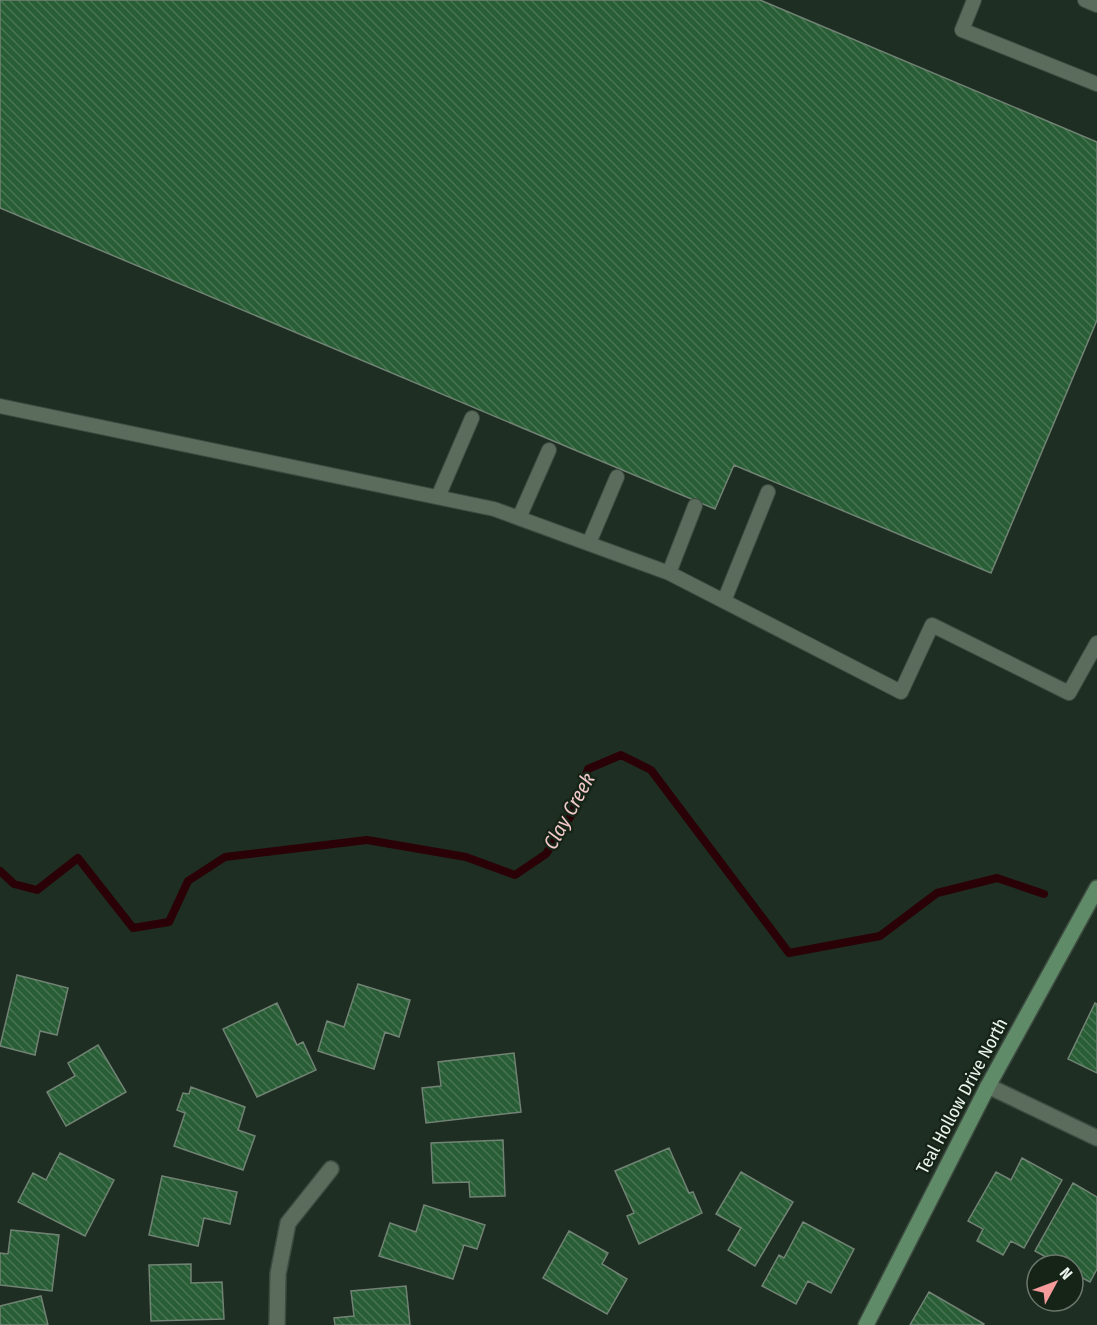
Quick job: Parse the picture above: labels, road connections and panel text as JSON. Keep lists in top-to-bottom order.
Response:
{
  "streets": {
    "street": ["Teal Hollow Drive North"]
  },
  "water": ["Clay Creek"],
  "north": "top right"
}
